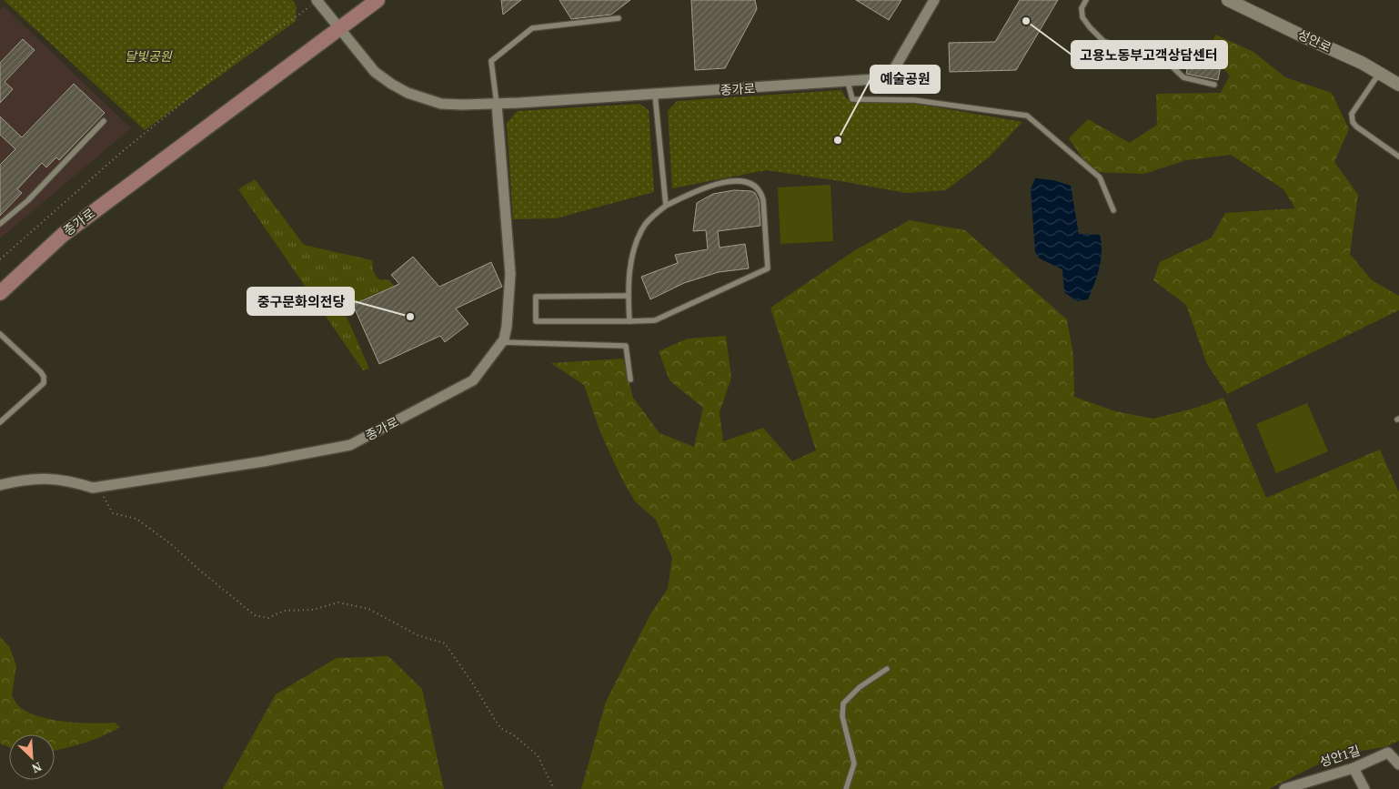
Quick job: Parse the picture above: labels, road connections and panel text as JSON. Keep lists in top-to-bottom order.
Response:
{
  "streets": {
    "main road": ["종가로"],
    "street": ["성안로", "성안1길"]
  },
  "parks": ["달빛공원"],
  "places": ["고용노동부고객상담센터", "예술공원", "중구문화의전당"],
  "north": "bottom right"
}
